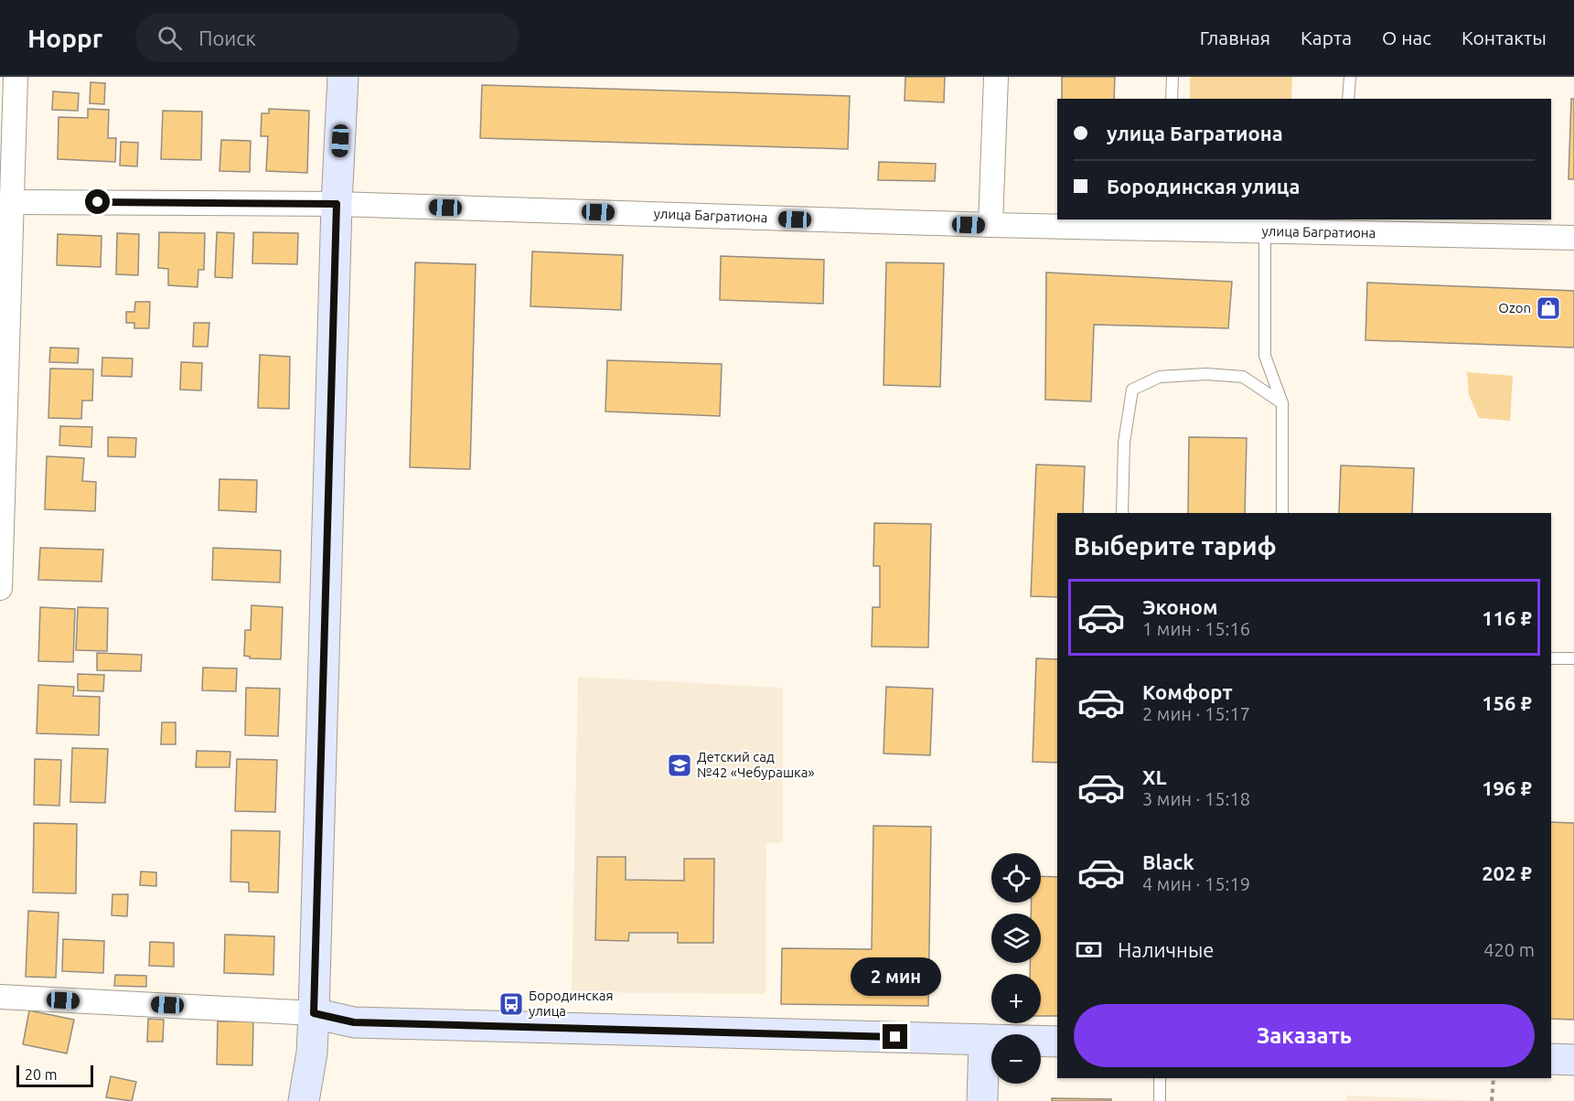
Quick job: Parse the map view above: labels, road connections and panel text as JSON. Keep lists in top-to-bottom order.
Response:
{
  "streets": {
    "street": ["улица Багратиона"]
  },
  "places": {
    "shop": ["Ozon"],
    "school or university": ["Детский сад №42 «Чебурашка»"],
    "bus stop": ["Бородинская улица"]
  },
  "scale_bar": "20 m",
  "page": {
    "header": "Hoppr",
    "search": "Поиск",
    "nav": [
      "Главная",
      "Карта",
      "О нас",
      "Контакты"
    ],
    "banner": ["улица Багратиона", "Бородинская улица"],
    "heading": "Выберите тариф",
    "list": [
      {
        "name": "Эконом",
        "note": "1 мин · 15:16",
        "value": "116 ₽"
      },
      {
        "name": "Комфорт",
        "note": "2 мин · 15:17",
        "value": "156 ₽"
      },
      {
        "name": "XL",
        "note": "3 мин · 15:18",
        "value": "196 ₽"
      },
      {
        "name": "Black",
        "note": "4 мин · 15:19",
        "value": "202 ₽"
      }
    ],
    "map_buttons": ["+", "−"],
    "pay": ["Наличные", "420 m"],
    "bubble": "2 мин",
    "buttons": "Заказать",
    "scale": "20 m"
  }
}
